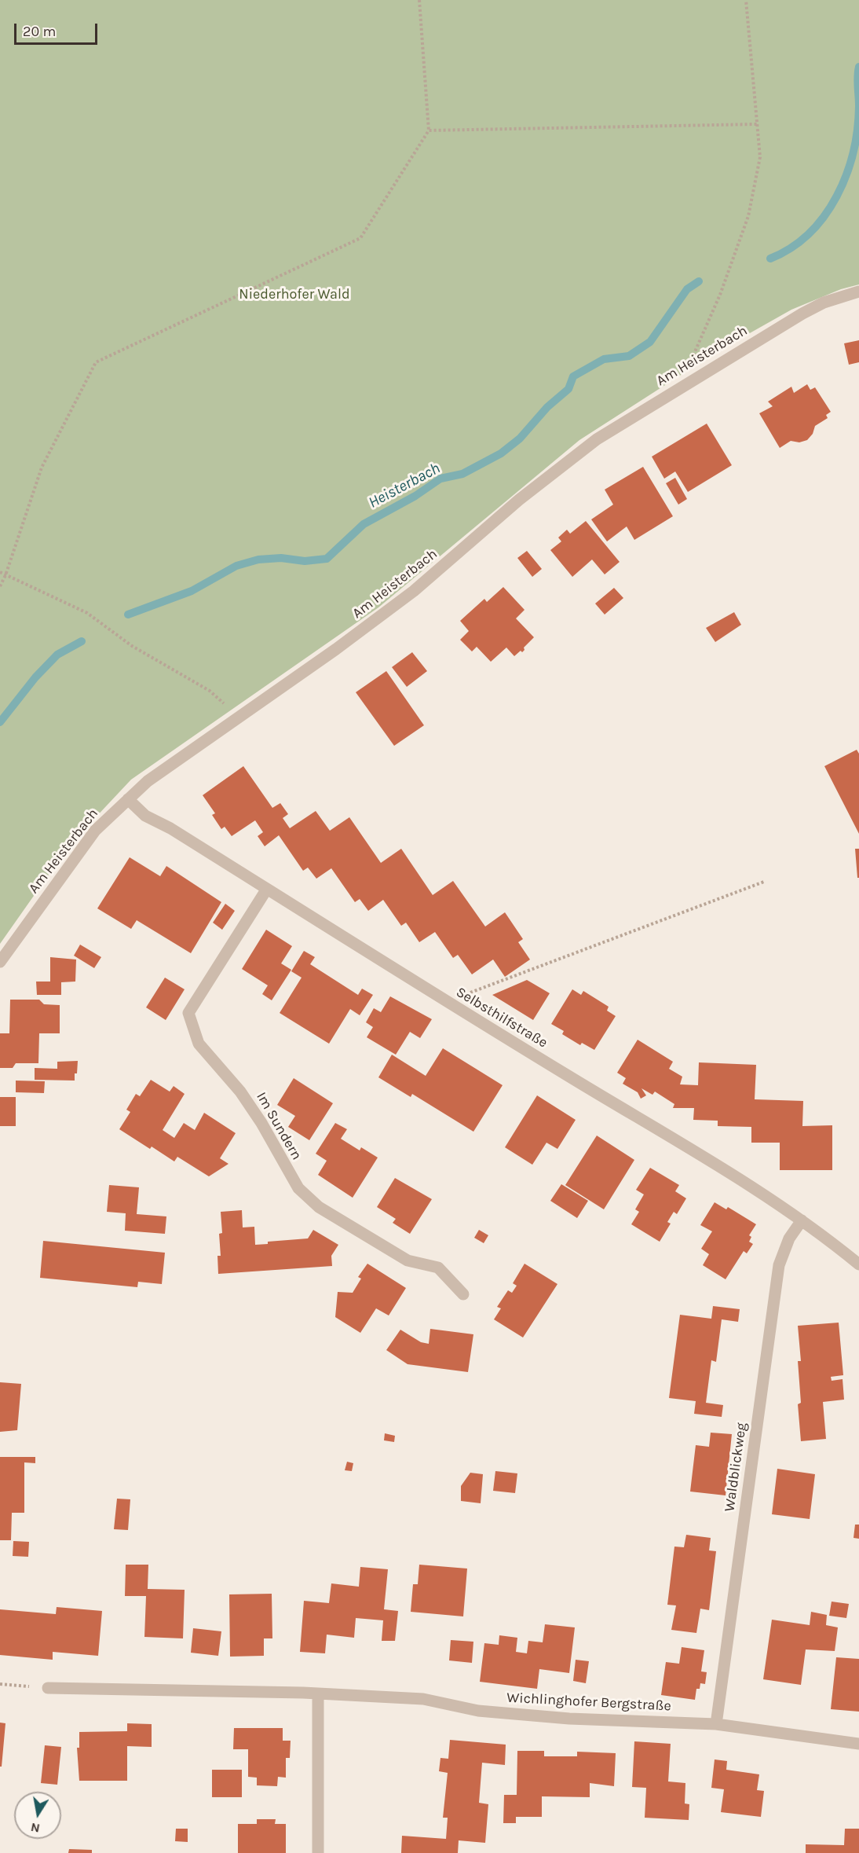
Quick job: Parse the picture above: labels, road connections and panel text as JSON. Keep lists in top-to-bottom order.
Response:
{
  "streets": {
    "street": [
      "Am Heisterbach",
      "Selbsthilfstraße",
      "Im Sundern",
      "Waldblickweg",
      "Wichlinghofer Bergstraße"
    ]
  },
  "crossings": [
    ["Am Heisterbach", "Selbsthilfstraße"],
    ["Selbsthilfstraße", "Im Sundern"],
    ["Selbsthilfstraße", "Waldblickweg"],
    ["Waldblickweg", "Wichlinghofer Bergstraße"]
  ],
  "water": ["Heisterbach"],
  "parks": ["Niederhofer Wald"],
  "scale_bar": "20 m",
  "north": "bottom"
}
